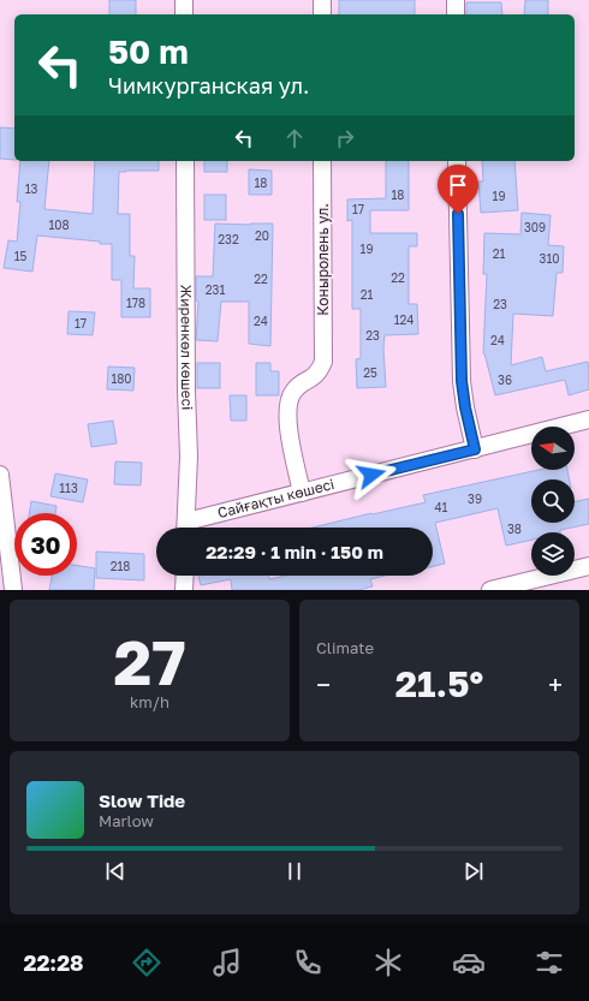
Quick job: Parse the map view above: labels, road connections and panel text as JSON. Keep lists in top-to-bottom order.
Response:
{
  "streets": {
    "street": ["Коныролень ул.", "Жиренкөл көшесі", "Сайғақты көшесі"]
  },
  "crossings": [
    ["Коныролень ул.", "Сайғақты көшесі"]
  ],
  "house_numbers": [
    "18",
    "13",
    "18",
    "19",
    "17",
    "108",
    "309",
    "20",
    "232",
    "19",
    "21",
    "15",
    "310",
    "22",
    "22",
    "231",
    "21",
    "178",
    "23",
    "124",
    "24",
    "17",
    "23",
    "24",
    "25",
    "180",
    "36",
    "113",
    "39",
    "41",
    "38",
    "218"
  ],
  "north": "left",
  "page": {
    "turn": ["50 m", "Чимкурганская ул."],
    "limit": "30",
    "trip": "22:29 · 1 min · 150 m",
    "tile": [
      ["27", "km/h"],
      "Climate"
    ],
    "heat": ["−", "21.5°", "+"],
    "song": ["Slow Tide", "Marlow"],
    "tabs": "22:28"
  }
}
